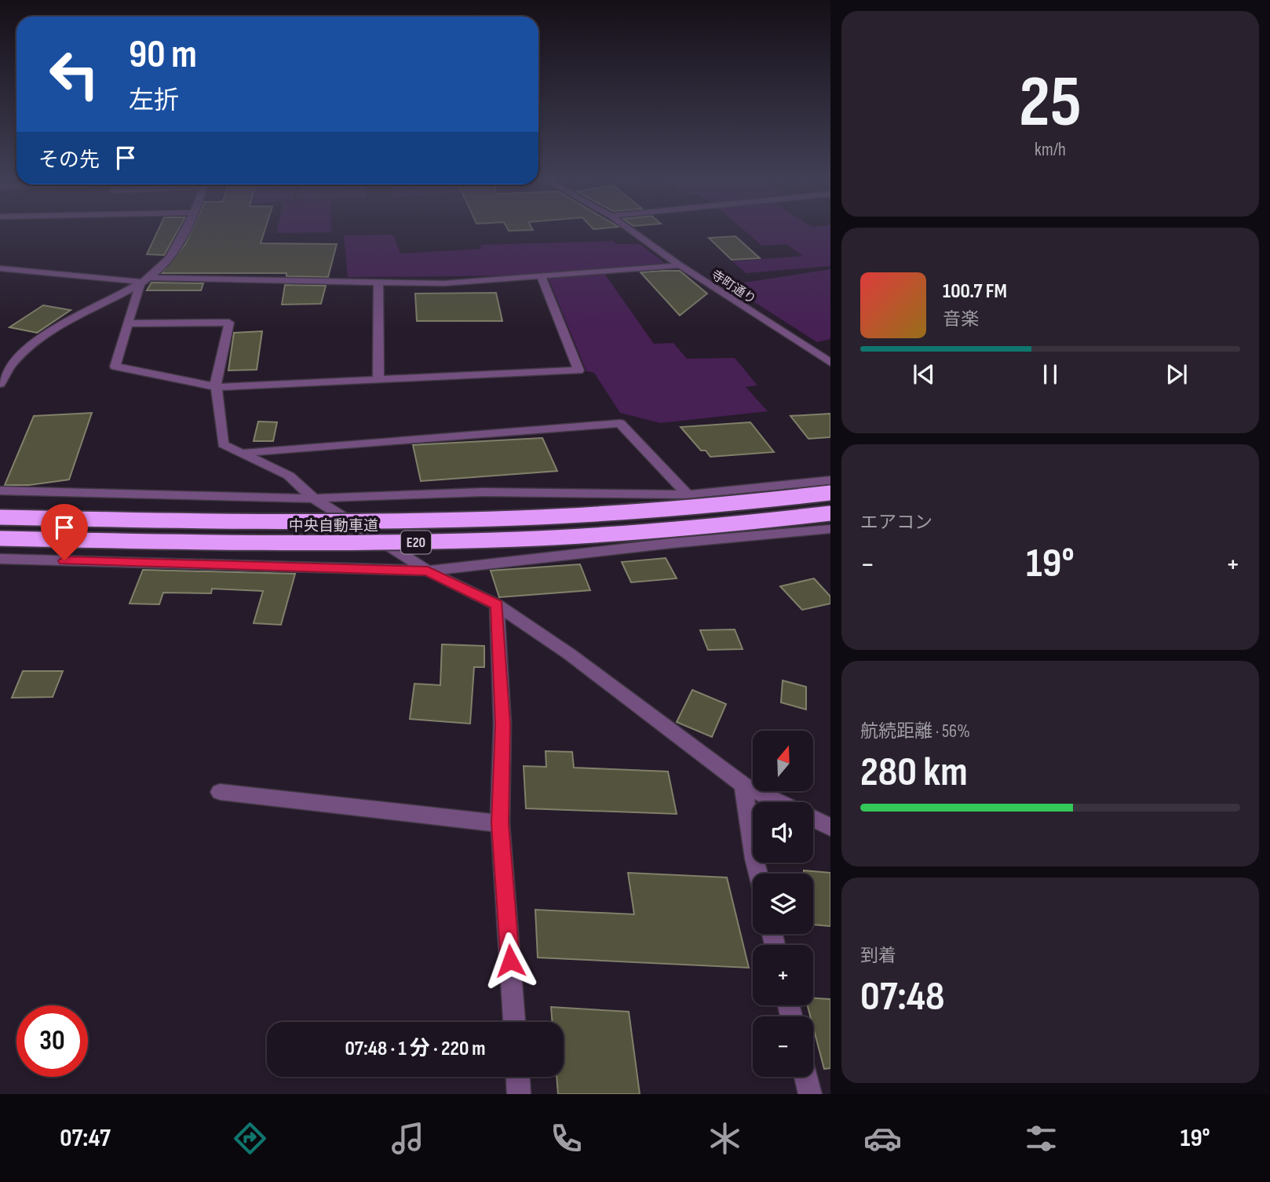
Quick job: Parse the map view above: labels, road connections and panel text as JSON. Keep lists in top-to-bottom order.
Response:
{
  "streets": {
    "highway": ["中央自動車道", "E20"],
    "street": ["寺町通り"]
  },
  "north": "top",
  "page": {
    "tile": [
      ["25", "km/h"],
      "エアコン",
      ["航続距離 · 56%", "280 km"],
      ["到着", "07:48"]
    ],
    "turn": ["90 m", "左折"],
    "then": "その先",
    "song": ["100.7 FM", "音楽"],
    "heat": ["−", "19°", "+"],
    "map_buttons": ["+", "−"],
    "limit": "30",
    "trip": "07:48 · 1 分 · 220 m",
    "tabs": ["07:47", "19°"]
  }
}
